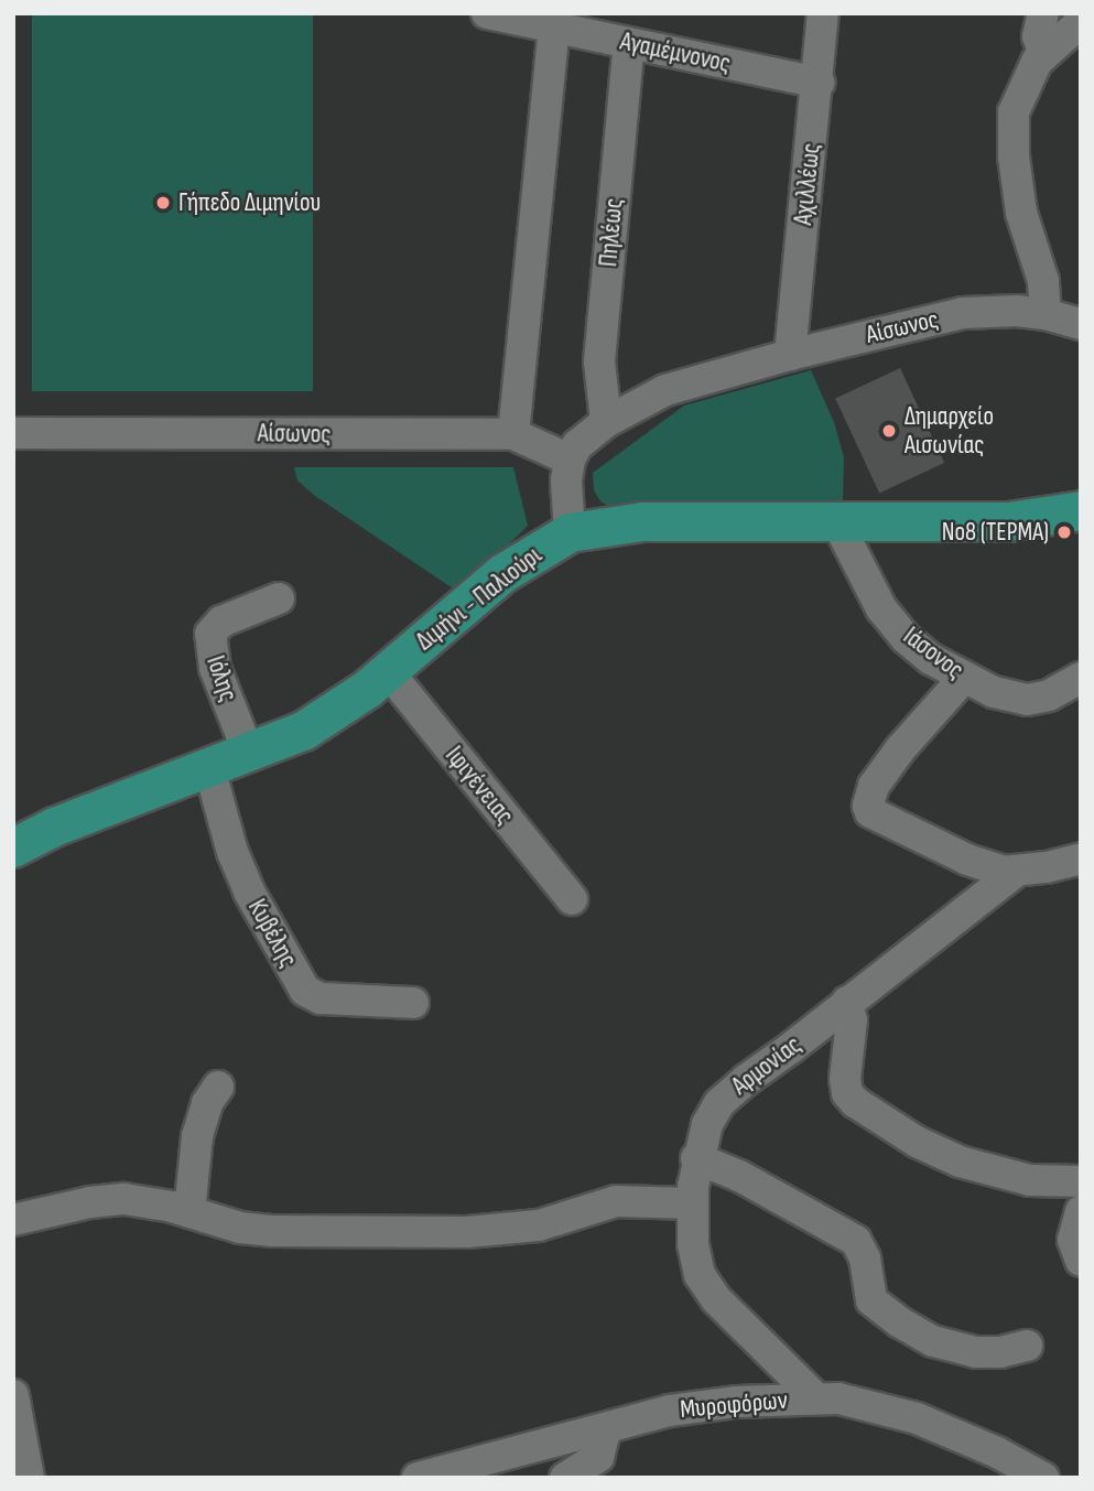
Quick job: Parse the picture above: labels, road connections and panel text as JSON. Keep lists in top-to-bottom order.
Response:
{
  "streets": {
    "main road": ["Διμήνι - Παλιούρι"],
    "street": [
      "Αγαμέμνονος",
      "Αχιλλέως",
      "Πηλέως",
      "Αίσωνος",
      "Ιάσονος",
      "Ιόλης",
      "Ιφιγένειας",
      "Κυβέλης",
      "Αρμονίας",
      "Μυροφόρων"
    ]
  },
  "crossings": [
    ["Αγαμέμνονος", "Αχιλλέως"],
    ["Αγαμέμνονος", "Πηλέως"],
    ["Αχιλλέως", "Αίσωνος"],
    ["Πηλέως", "Αίσωνος"],
    ["Διμήνι - Παλιούρι", "Ιάσονος"],
    ["Διμήνι - Παλιούρι", "Ιόλης"],
    ["Διμήνι - Παλιούρι", "Ιφιγένειας"],
    ["Διμήνι - Παλιούρι", "Κυβέλης"],
    ["Αρμονίας", "Μυροφόρων"]
  ],
  "places": ["Γήπεδο Διμηνίου", "Δημαρχείο Αισωνίας", "Νο8 (ΤΕΡΜΑ)"]
}
